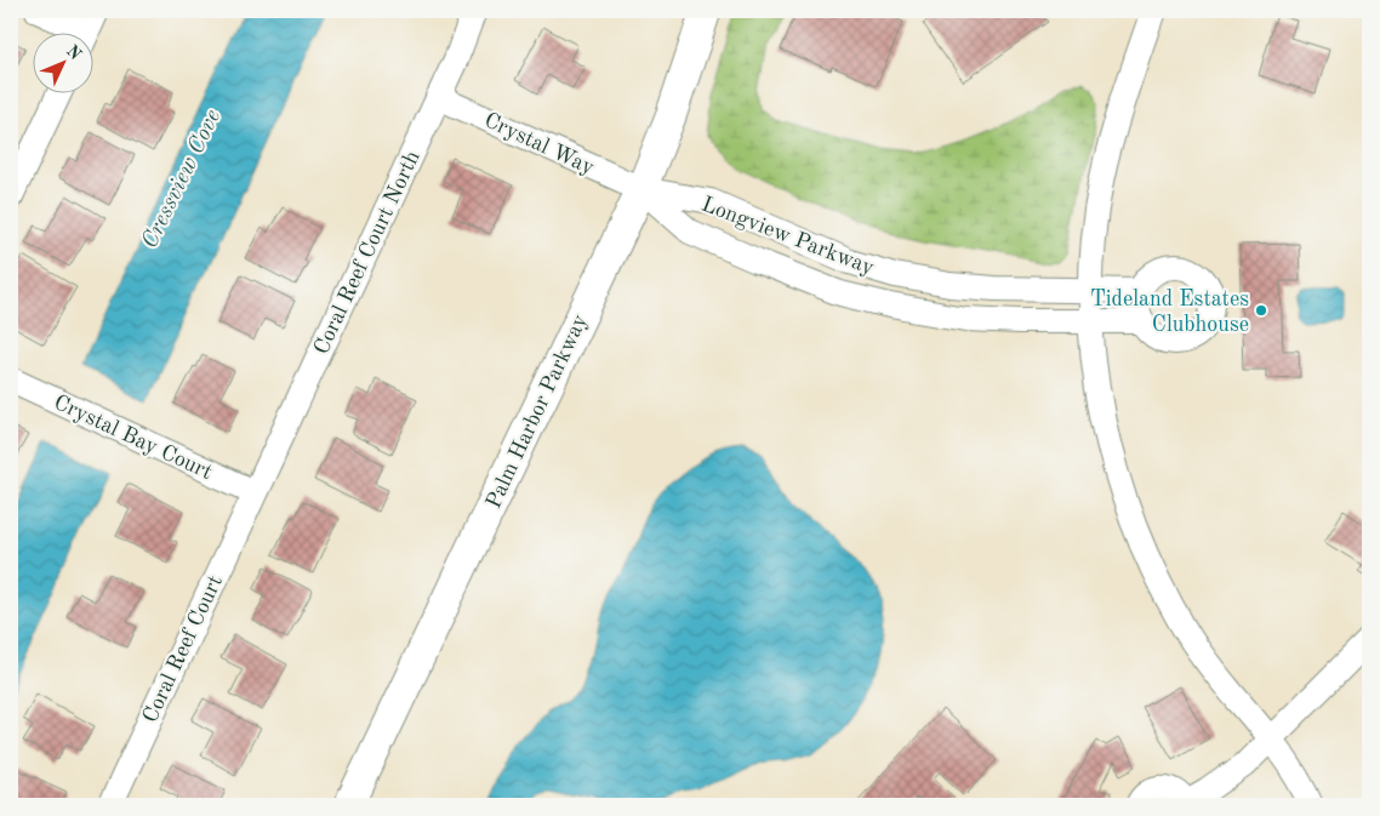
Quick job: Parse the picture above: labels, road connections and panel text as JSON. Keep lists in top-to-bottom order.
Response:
{
  "streets": {
    "street": [
      "Crystal Way",
      "Longview Parkway",
      "Coral Reef Court North",
      "Palm Harbor Parkway",
      "Crystal Bay Court",
      "Coral Reef Court"
    ]
  },
  "crossings": [
    ["Crystal Way", "Longview Parkway"],
    ["Crystal Way", "Coral Reef Court North"],
    ["Crystal Way", "Palm Harbor Parkway"],
    ["Longview Parkway", "Palm Harbor Parkway"],
    ["Coral Reef Court North", "Crystal Bay Court"],
    ["Coral Reef Court North", "Coral Reef Court"],
    ["Crystal Bay Court", "Coral Reef Court"]
  ],
  "water": ["Cressview Cove"],
  "places": ["Tideland Estates Clubhouse"],
  "north": "top right"
}
